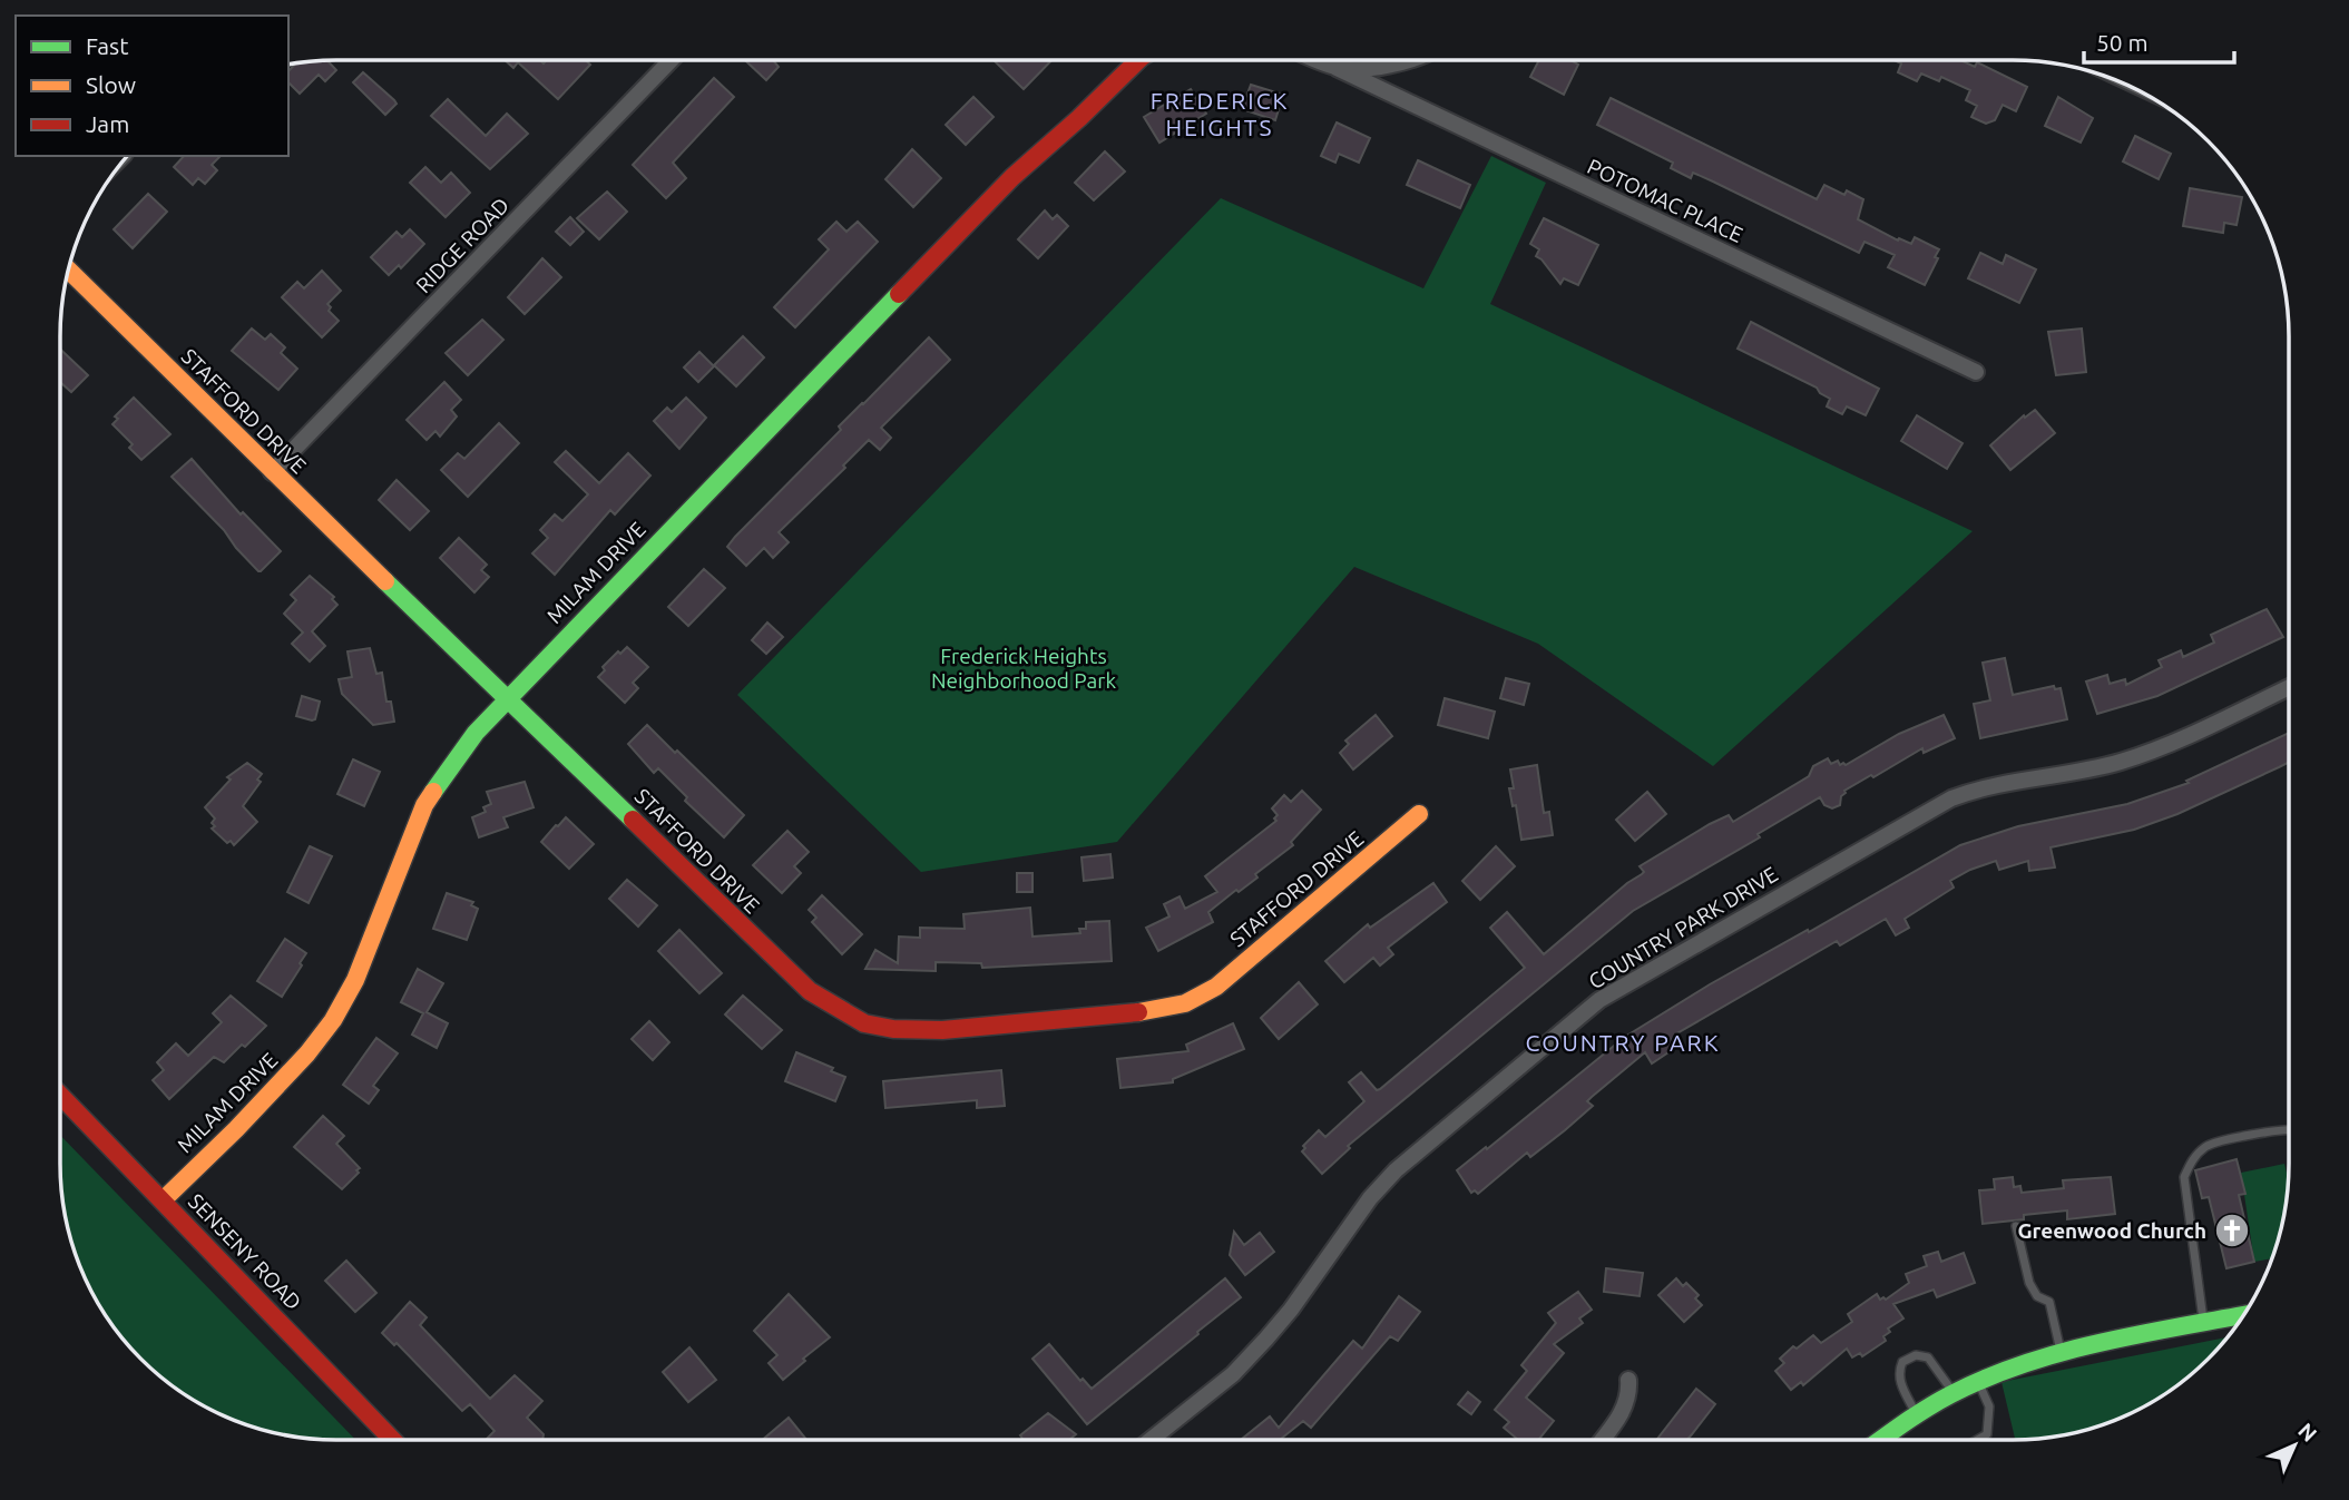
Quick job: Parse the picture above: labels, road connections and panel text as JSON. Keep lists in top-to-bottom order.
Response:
{
  "streets": {
    "street": [
      "POTOMAC PLACE",
      "RIDGE ROAD",
      "STAFFORD DRIVE",
      "MILAM DRIVE",
      "COUNTRY PARK DRIVE",
      "SENSENY ROAD"
    ]
  },
  "crossings": [
    ["RIDGE ROAD", "STAFFORD DRIVE"],
    ["STAFFORD DRIVE", "MILAM DRIVE"],
    ["MILAM DRIVE", "SENSENY ROAD"]
  ],
  "districts": ["FREDERICK HEIGHTS", "COUNTRY PARK"],
  "parks": ["Frederick Heights Neighborhood Park"],
  "places": {
    "church": ["Greenwood Church"]
  },
  "legend": ["Fast", "Slow", "Jam"],
  "scale_bar": "50 m",
  "north": "top right"
}
